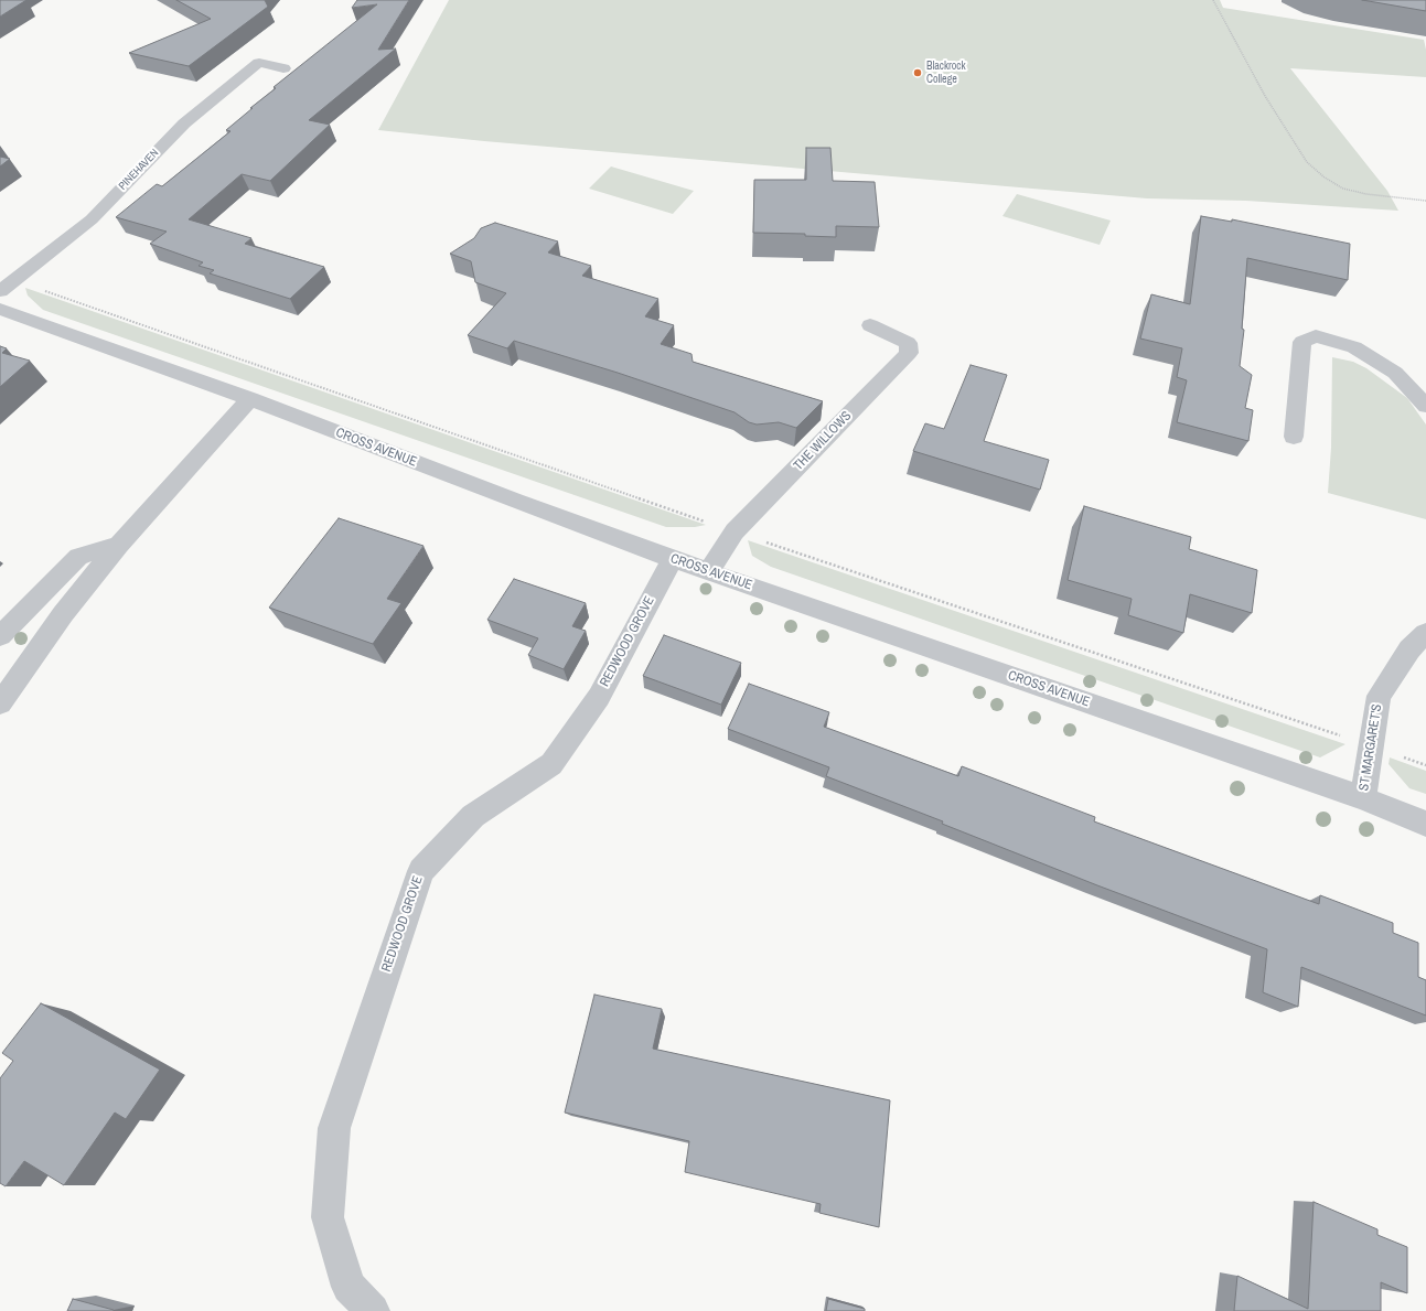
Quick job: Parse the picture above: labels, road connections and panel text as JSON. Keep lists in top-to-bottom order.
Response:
{
  "streets": {
    "street": [
      "PINEHAVEN",
      "THE WILLOWS",
      "CROSS AVENUE",
      "REDWOOD GROVE",
      "ST MARGARET'S"
    ]
  },
  "crossings": [
    ["THE WILLOWS", "CROSS AVENUE"],
    ["CROSS AVENUE", "REDWOOD GROVE"],
    ["CROSS AVENUE", "ST MARGARET'S"]
  ],
  "places": ["Blackrock College"]
}
